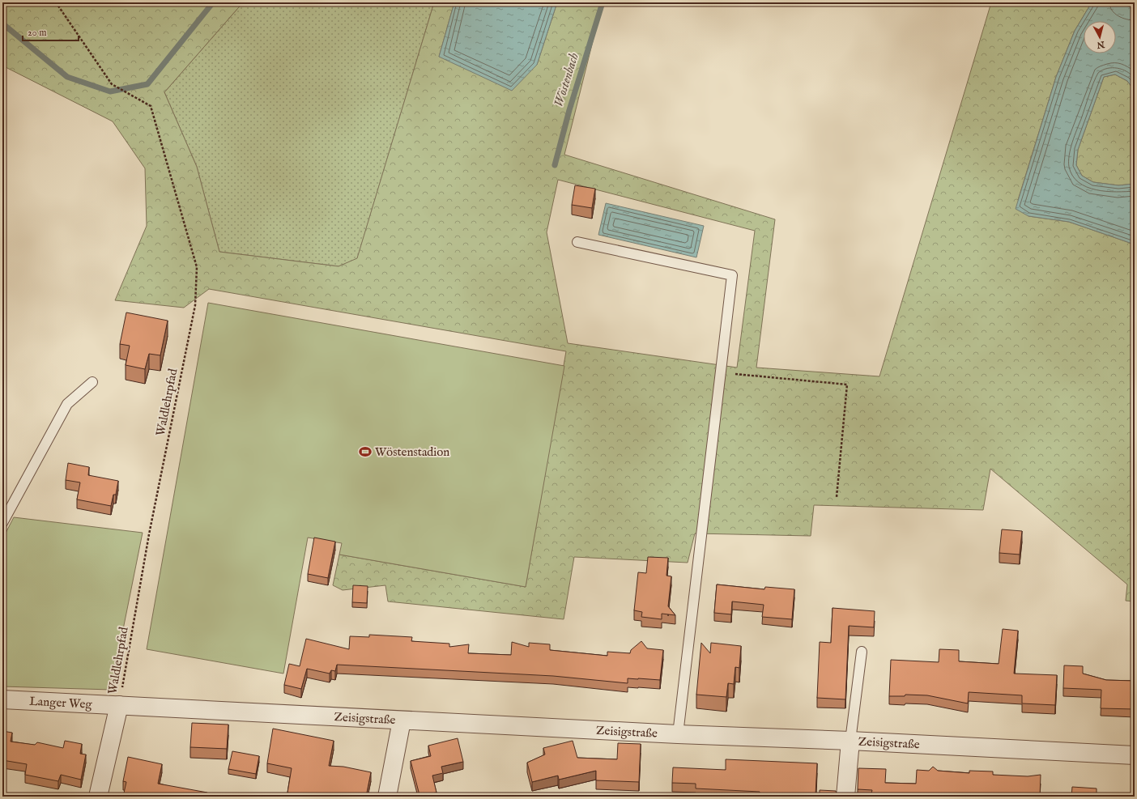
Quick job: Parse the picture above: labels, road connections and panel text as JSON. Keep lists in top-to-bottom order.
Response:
{
  "streets": {
    "street": ["Langer Weg", "Zeisigstraße"],
    "path": ["Waldlehrpfad"]
  },
  "crossings": [
    ["Waldlehrpfad", "Langer Weg"],
    ["Waldlehrpfad", "Zeisigstraße"],
    ["Langer Weg", "Zeisigstraße"]
  ],
  "water": ["Wöstenbach"],
  "places": {
    "sports": ["Wöstenstadion"]
  },
  "scale_bar": "20 m",
  "north": "bottom"
}
